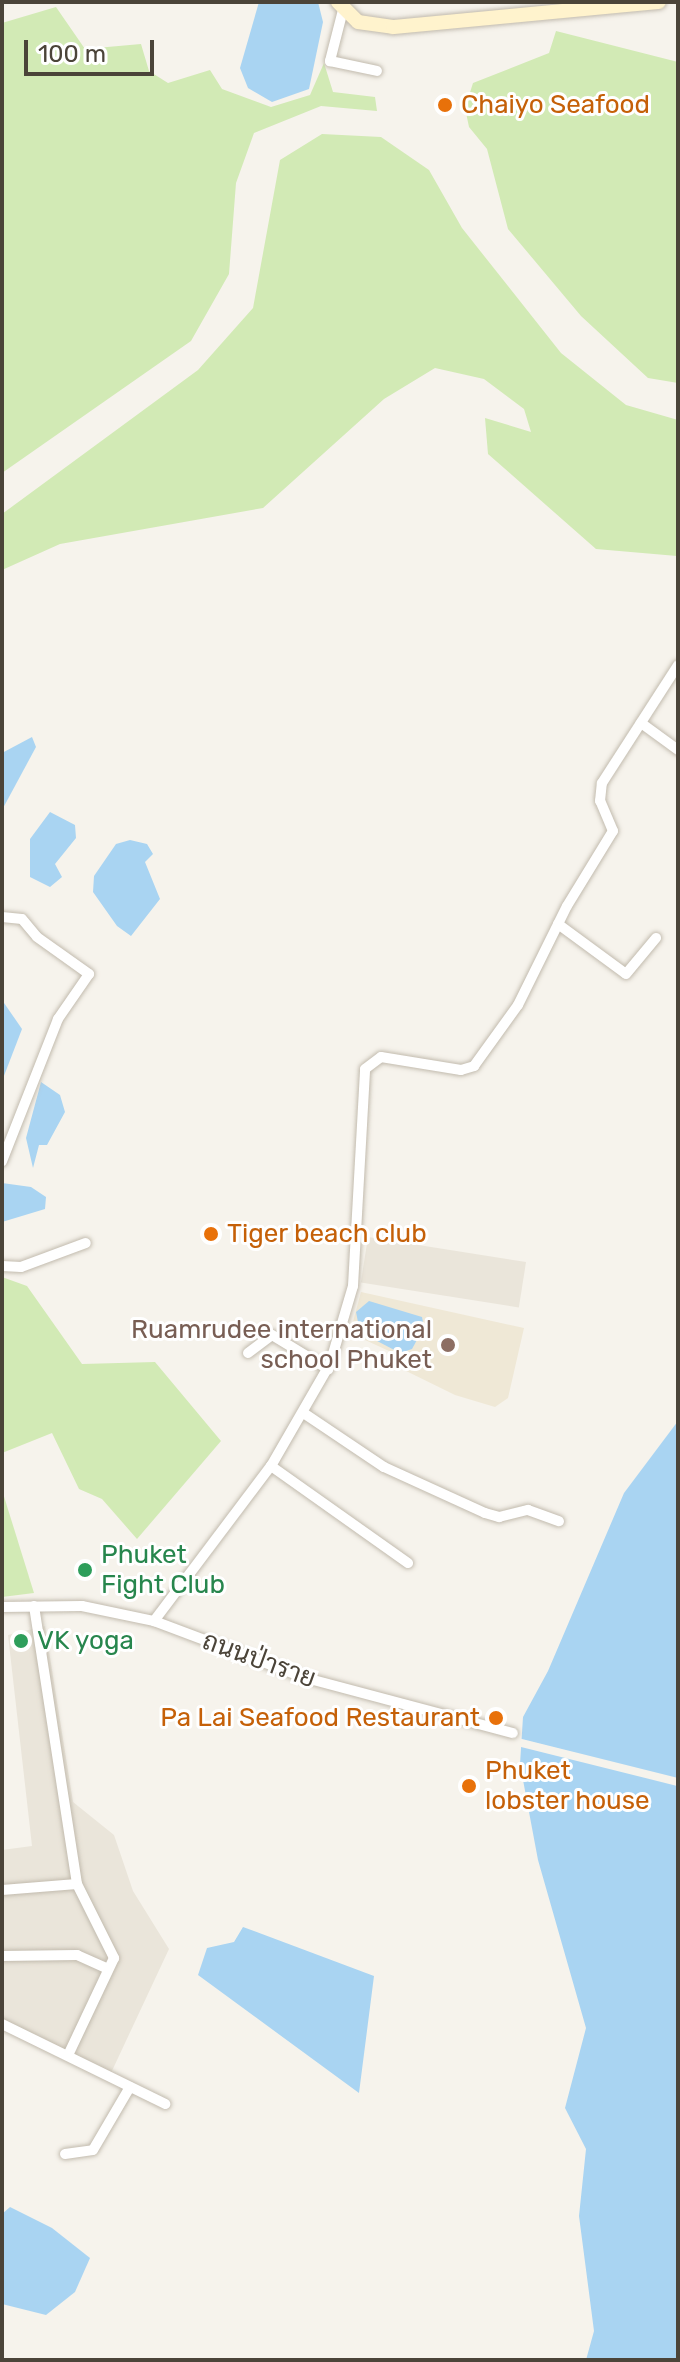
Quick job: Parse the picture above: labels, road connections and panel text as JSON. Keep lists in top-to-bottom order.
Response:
{
  "streets": {
    "street": ["ถนนป่าราย"]
  },
  "places": [
    "Chaiyo Seafood",
    "Tiger beach club",
    "Ruamrudee international school Phuket",
    "Phuket Fight Club",
    "VK yoga",
    "Pa Lai Seafood Restaurant",
    "Phuket lobster house"
  ],
  "scale_bar": "100 m"
}
